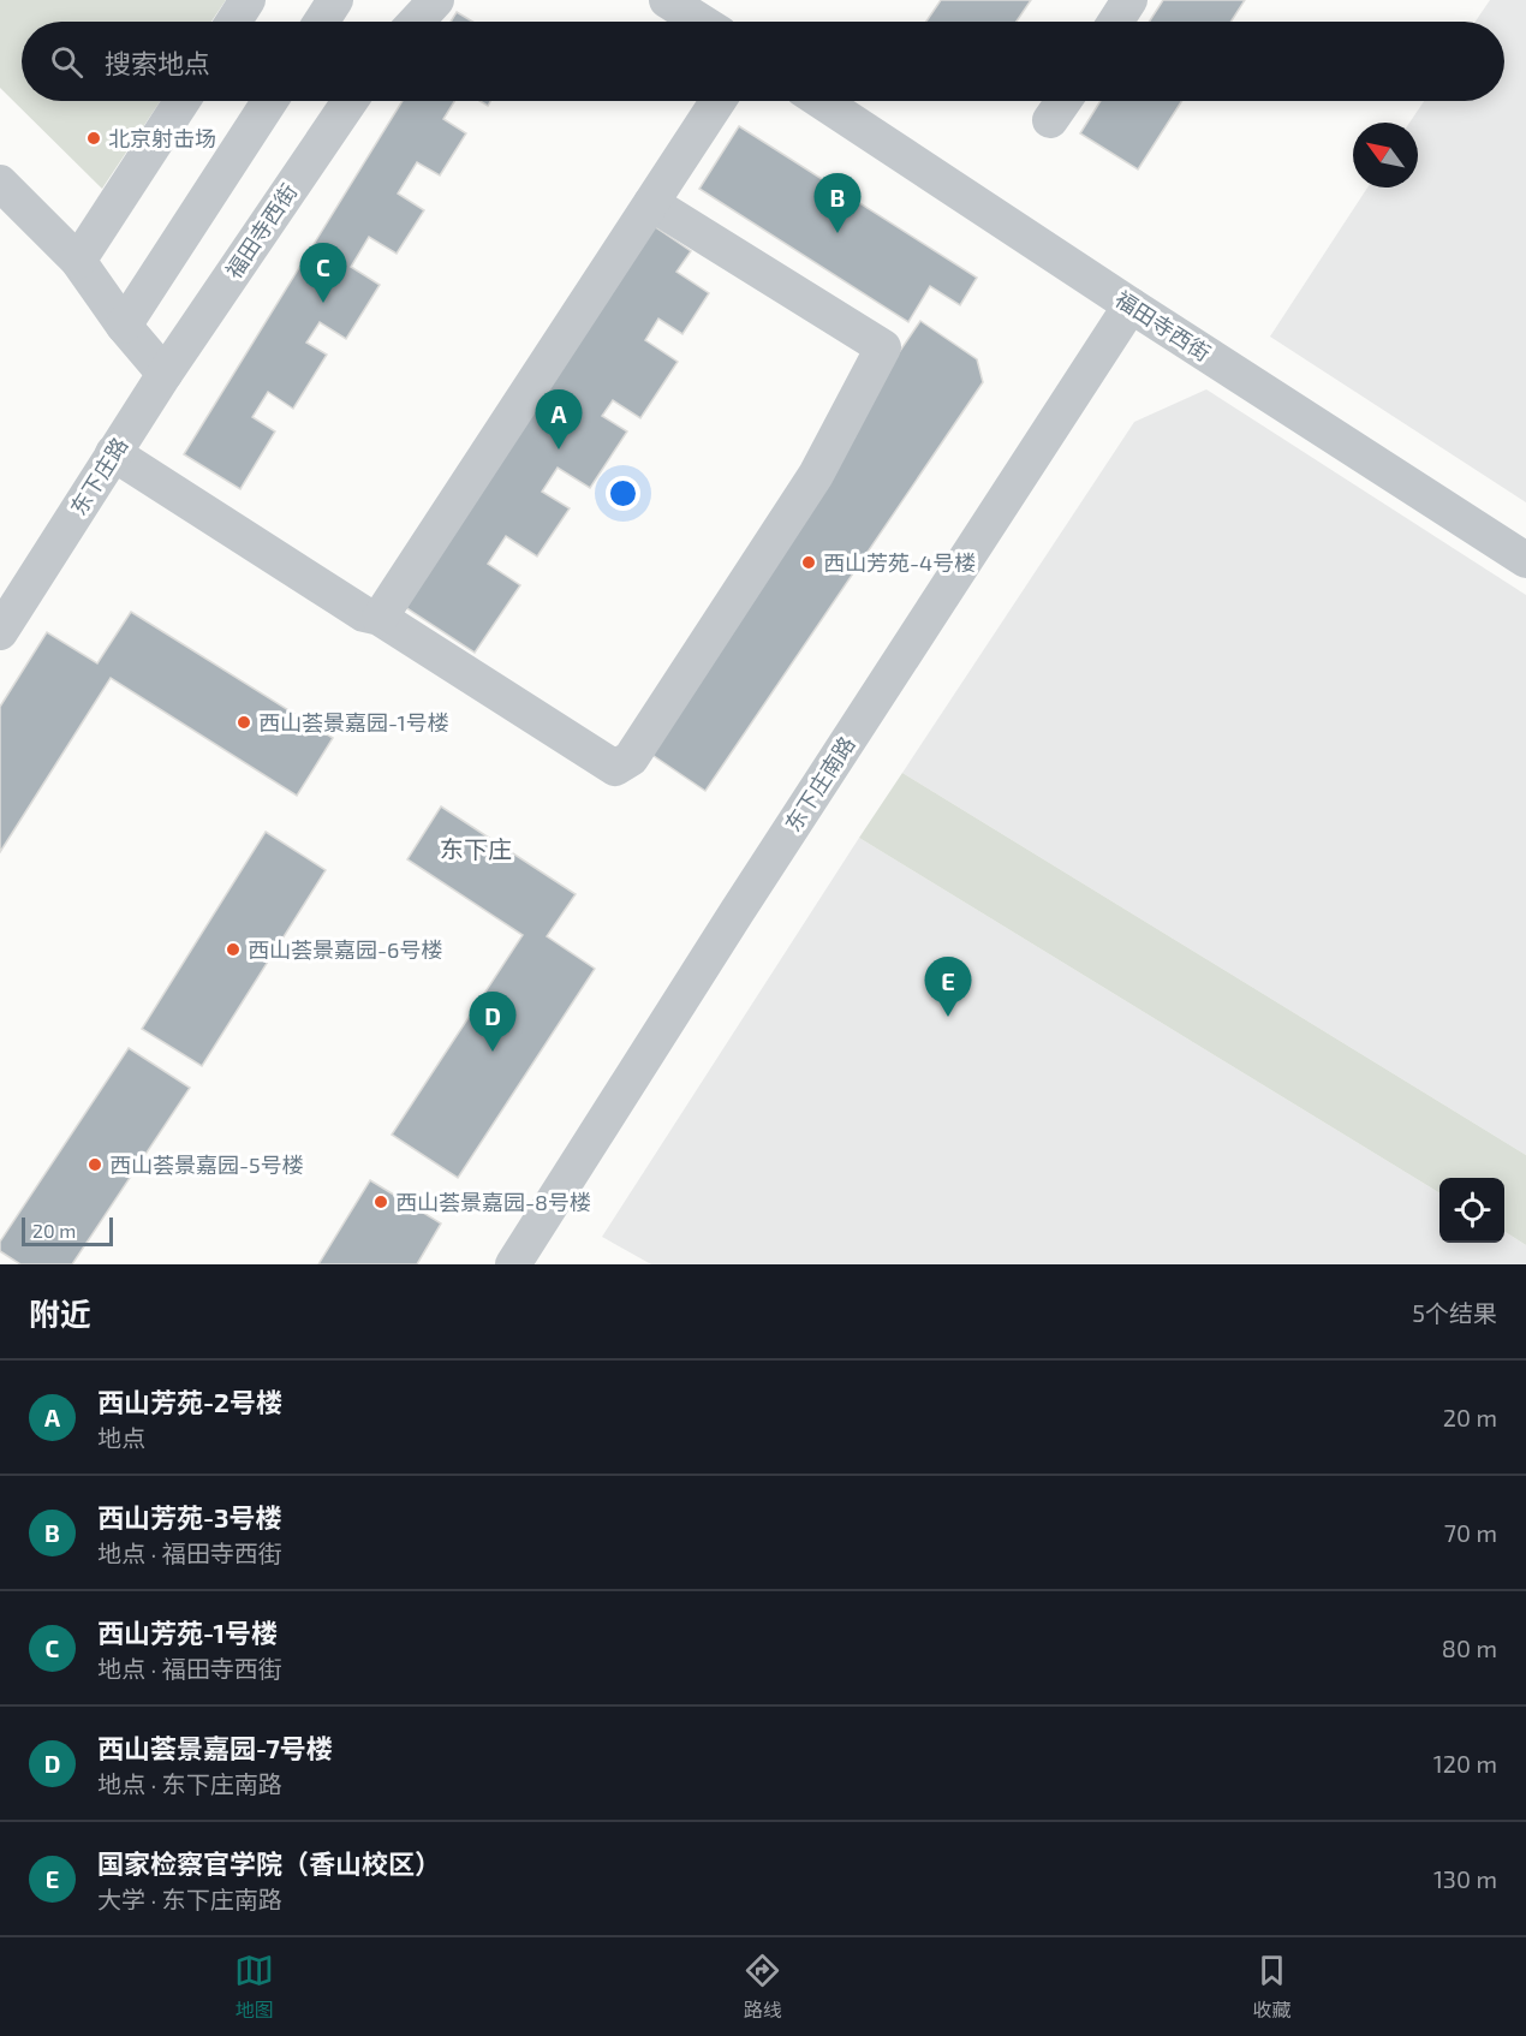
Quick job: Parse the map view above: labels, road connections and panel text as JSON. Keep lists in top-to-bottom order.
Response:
{
  "streets": {
    "street": ["福田寺西街", "东下庄路", "东下庄南路"]
  },
  "crossings": [
    ["福田寺西街", "东下庄路"],
    ["福田寺西街", "东下庄南路"]
  ],
  "districts": ["东下庄"],
  "places": [
    "北京射击场",
    "西山芳苑-4号楼",
    "西山荟景嘉园-1号楼",
    "西山荟景嘉园-6号楼",
    "西山荟景嘉园-5号楼",
    "西山荟景嘉园-8号楼"
  ],
  "scale_bar": "20 m",
  "north": "top left",
  "page": {
    "search": "搜索地点",
    "pins": [
      "B",
      "C",
      "A",
      "E",
      "D"
    ],
    "scale": "20 m",
    "heading": ["附近", "5个结果"],
    "list": [
      {
        "mark": "A",
        "name": "西山芳苑-2号楼",
        "note": "地点",
        "value": "20 m"
      },
      {
        "mark": "B",
        "name": "西山芳苑-3号楼",
        "note": "地点 · 福田寺西街",
        "value": "70 m"
      },
      {
        "mark": "C",
        "name": "西山芳苑-1号楼",
        "note": "地点 · 福田寺西街",
        "value": "80 m"
      },
      {
        "mark": "D",
        "name": "西山荟景嘉园-7号楼",
        "note": "地点 · 东下庄南路",
        "value": "120 m"
      },
      {
        "mark": "E",
        "name": "国家检察官学院（香山校区）",
        "note": "大学 · 东下庄南路",
        "value": "130 m"
      }
    ],
    "nav": ["地图", "路线", "收藏"]
  }
}
